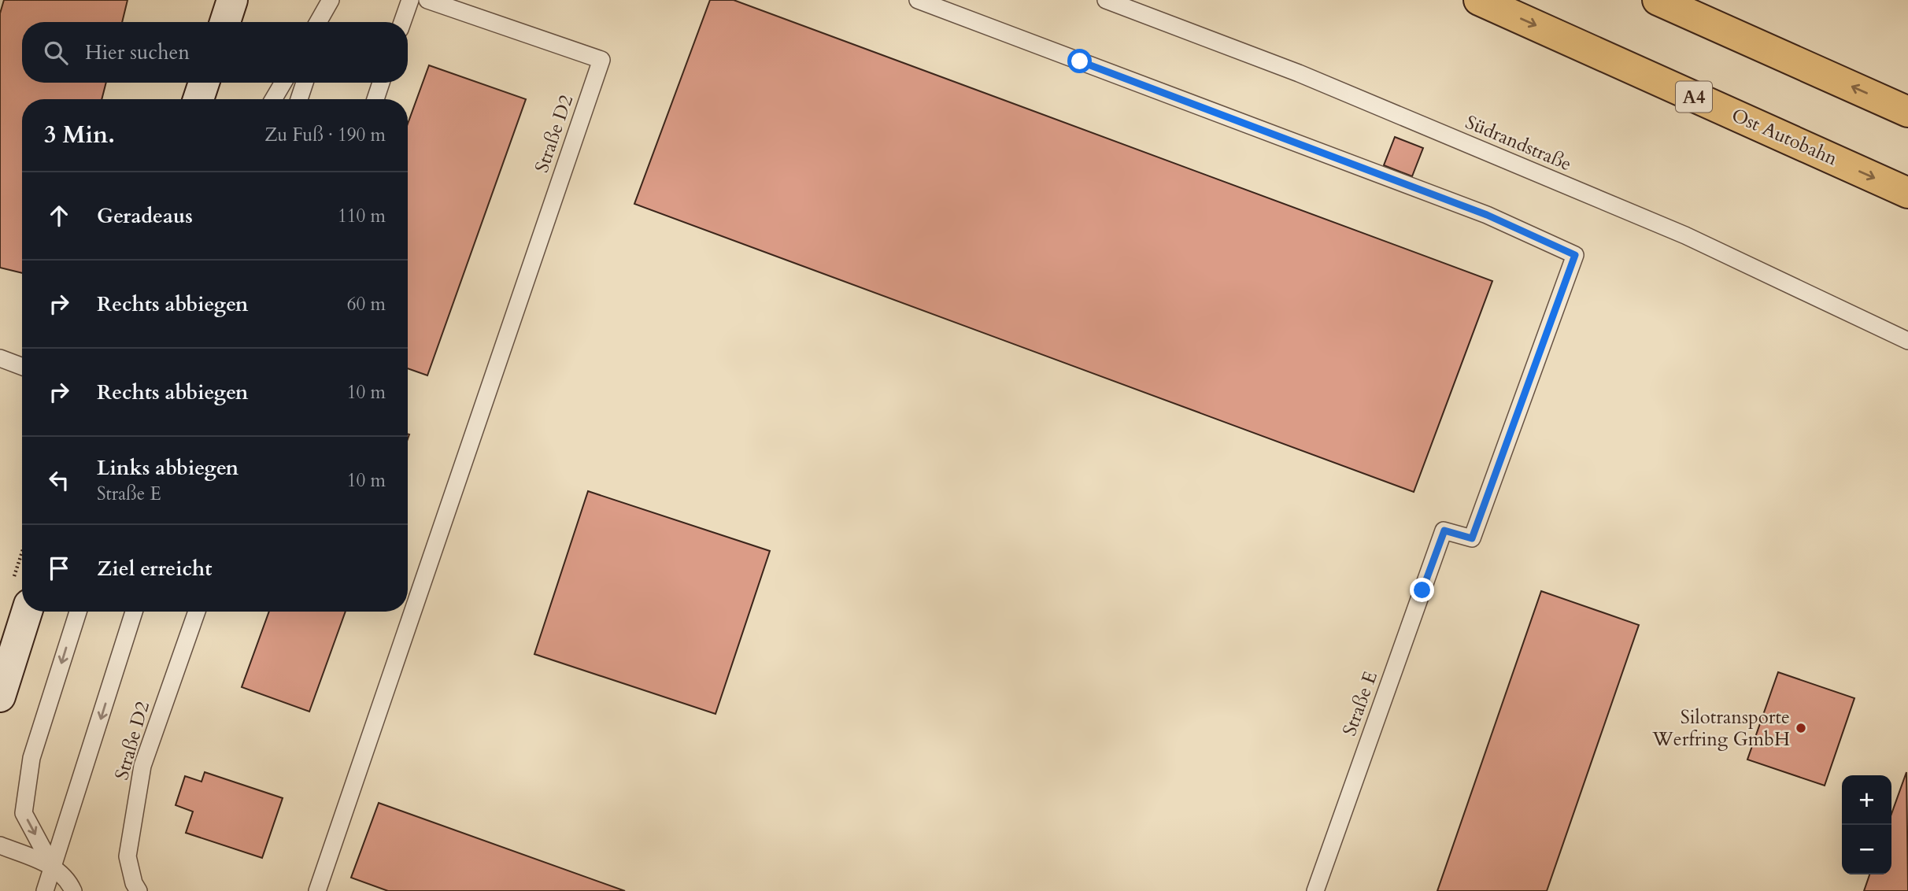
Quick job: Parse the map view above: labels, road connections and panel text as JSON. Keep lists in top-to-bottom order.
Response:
{
  "streets": {
    "highway": ["A4", "Ost Autobahn"],
    "lane": ["Straße D2", "Südrandstraße", "Straße E"]
  },
  "places": ["Silotransporte Werfring GmbH"],
  "page": {
    "search": "Hier suchen",
    "heading": ["3 Min.", "Zu Fuß · 190 m"],
    "list": [
      ["Geradeaus", "110 m"],
      ["Rechts abbiegen", "60 m"],
      ["Rechts abbiegen", "10 m"],
      ["Links abbiegen", "Straße E", "10 m"],
      "Ziel erreicht"
    ],
    "map_buttons": ["+", "−"]
  }
}
